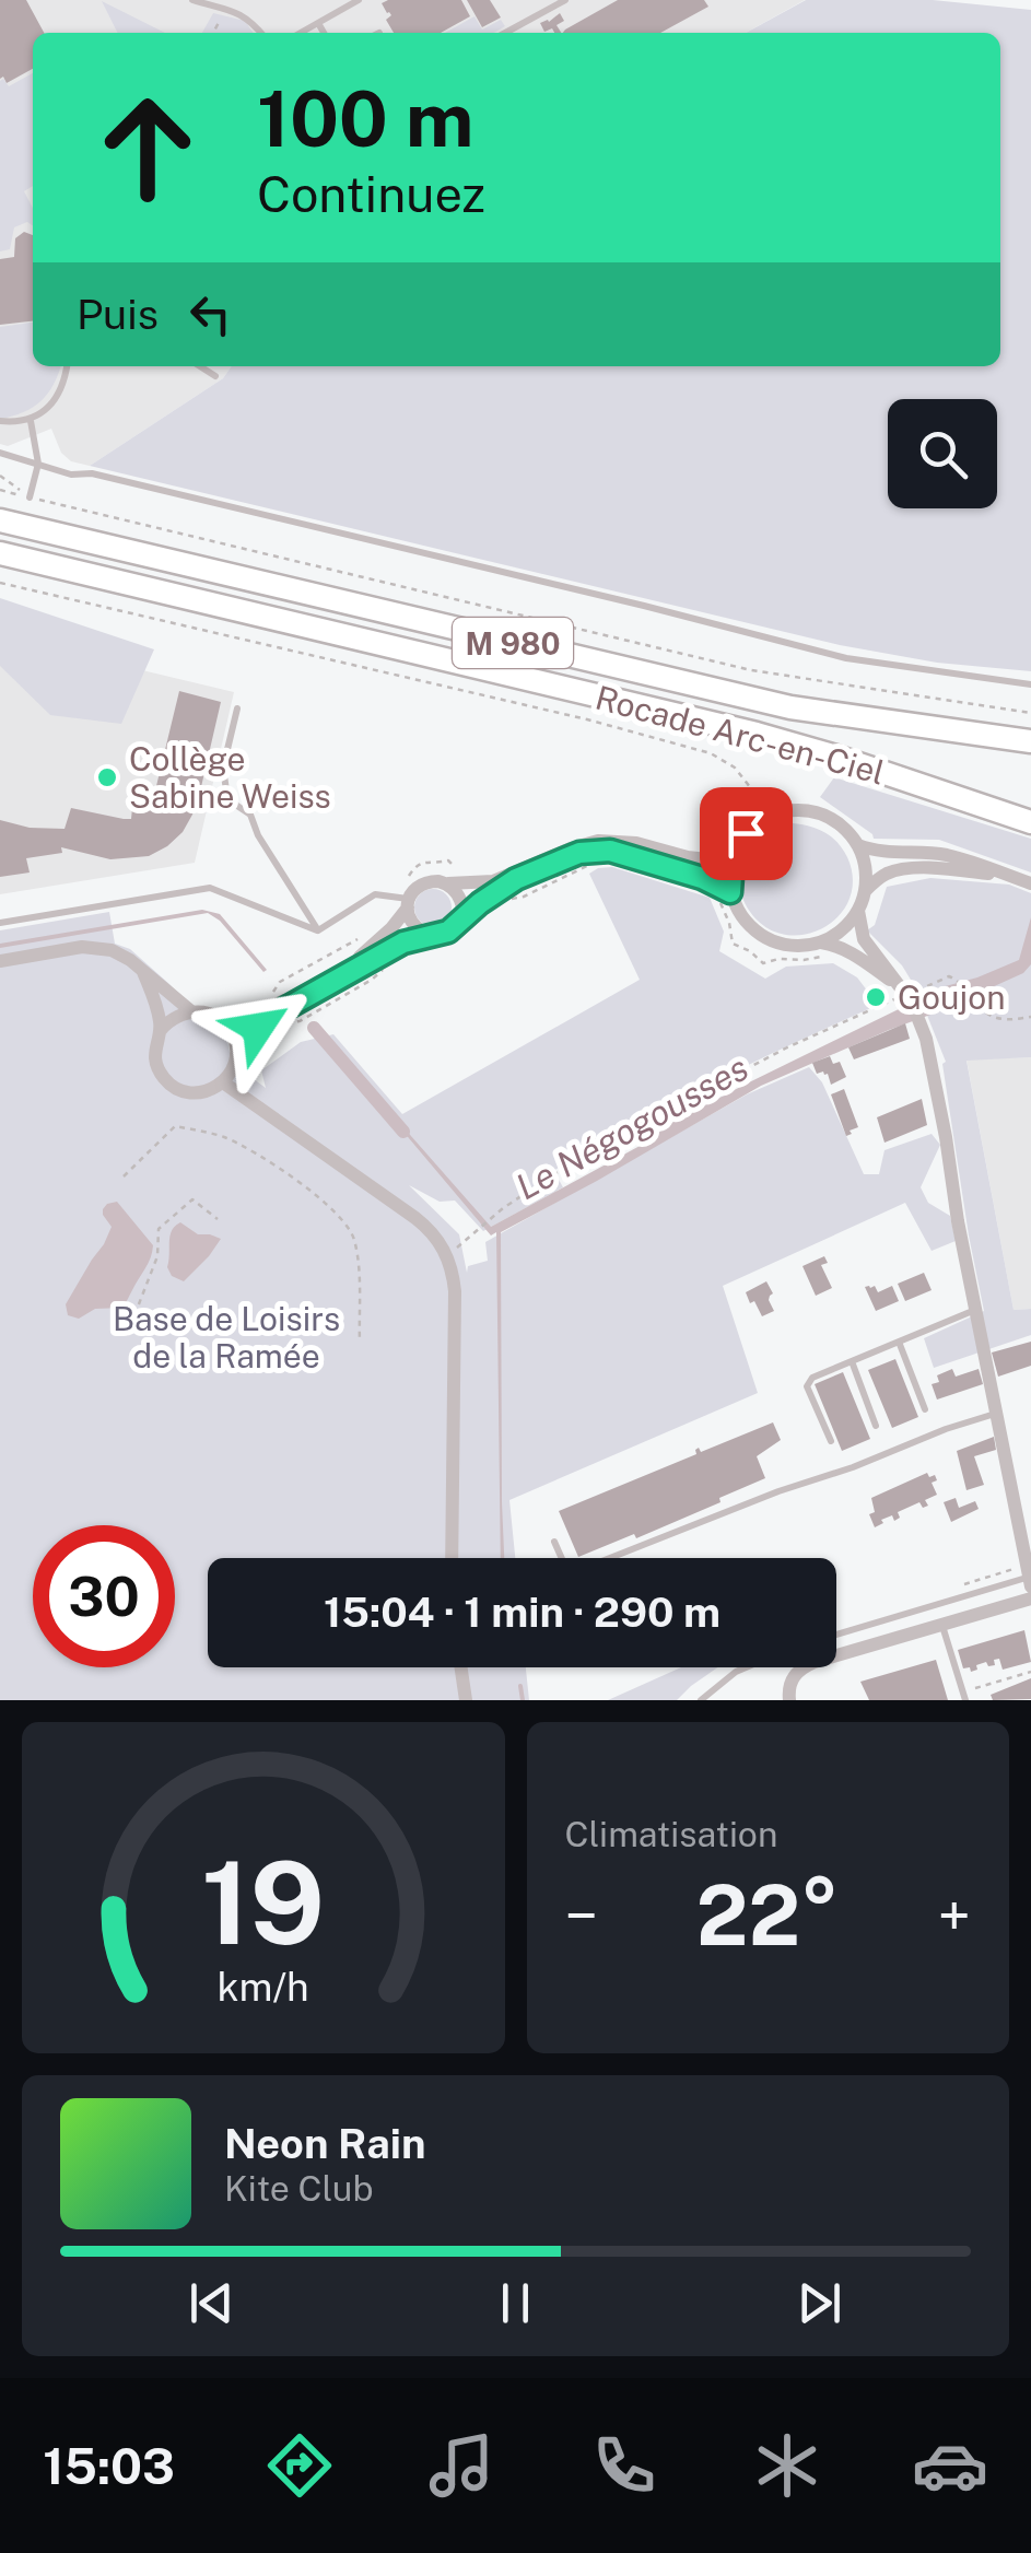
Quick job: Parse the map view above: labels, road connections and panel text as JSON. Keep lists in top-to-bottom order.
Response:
{
  "streets": {
    "highway": ["M 980", "Rocade Arc-en-Ciel"]
  },
  "water": ["Le Négogousses"],
  "parks": ["Base de Loisirs de la Ramée"],
  "places": ["Collège Sabine Weiss", "Goujon"],
  "page": {
    "turn": ["100 m", "Continuez"],
    "then": "Puis",
    "limit": "30",
    "trip": "15:04 · 1 min · 290 m",
    "tile": "Climatisation",
    "heat": ["−", "22°", "+"],
    "song": ["Neon Rain", "Kite Club"],
    "tabs": "15:03",
    "gauge": ["19", "km/h"]
  }
}
